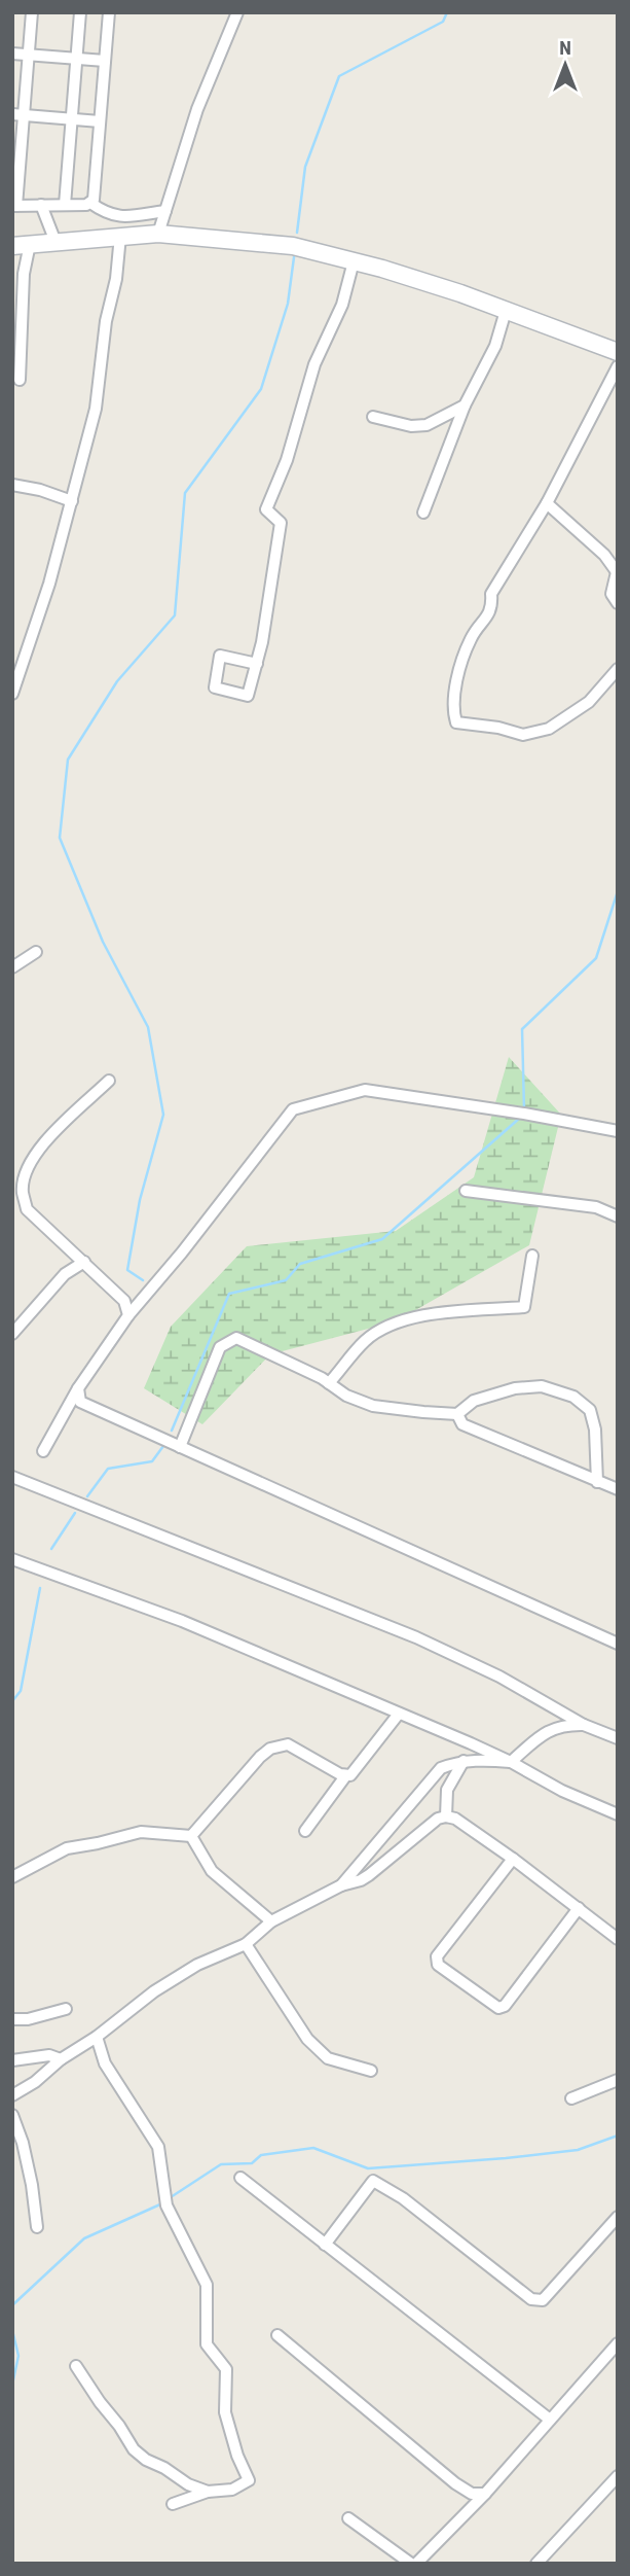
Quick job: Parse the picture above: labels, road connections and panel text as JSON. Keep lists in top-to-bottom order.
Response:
{
  "north": "top"
}
